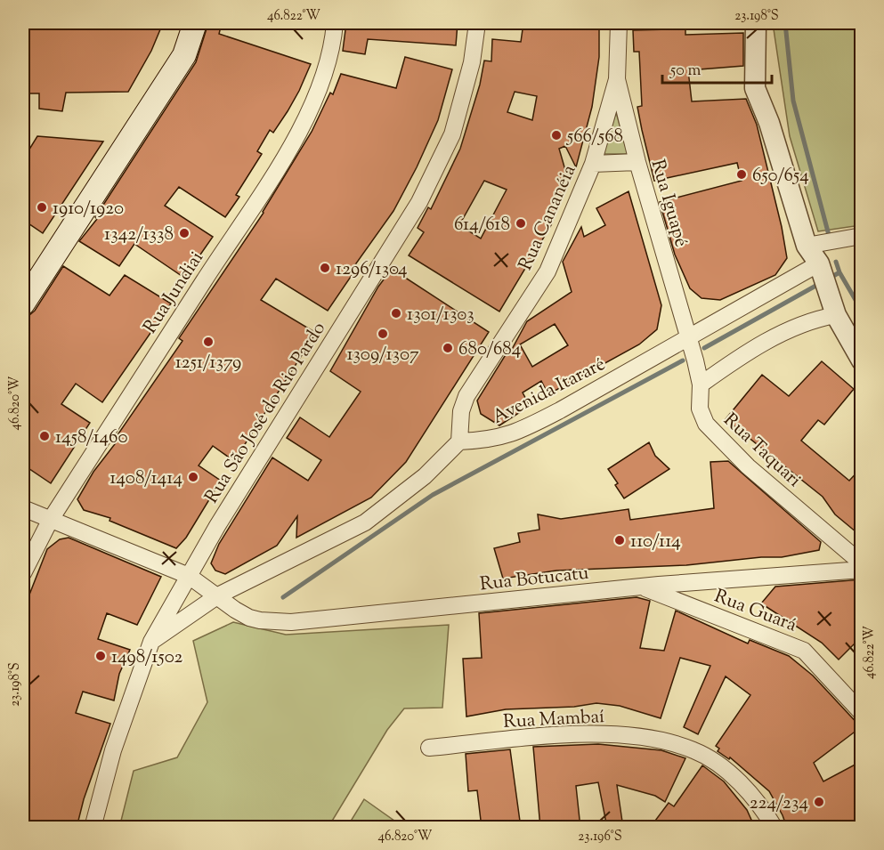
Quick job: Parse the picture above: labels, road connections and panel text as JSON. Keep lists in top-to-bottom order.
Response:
{
  "streets": {
    "street": [
      "Rua Iguapé",
      "Rua Cananéia",
      "Rua Jundiai",
      "Avenida Itararé",
      "Rua São José do Rio Pardo",
      "Rua Taquari",
      "Rua Botucatu",
      "Rua Guará",
      "Rua Mambaí"
    ]
  },
  "crossings": [
    ["Rua Iguapé", "Rua Cananéia"],
    ["Rua Iguapé", "Avenida Itararé"],
    ["Rua Iguapé", "Rua Taquari"],
    ["Rua Cananéia", "Avenida Itararé"],
    ["Rua Jundiai", "Rua Botucatu"],
    ["Avenida Itararé", "Rua Taquari"],
    ["Rua São José do Rio Pardo", "Rua Botucatu"],
    ["Rua Botucatu", "Rua Guará"]
  ],
  "places": [
    "566/568",
    "650/654",
    "1910/1920",
    "614/618",
    "1342/1338",
    "1296/1304",
    "1301/1303",
    "1309/1307",
    "1251/1379",
    "680/684",
    "1458/1460",
    "1408/1414",
    "110/114",
    "1498/1502",
    "224/234"
  ],
  "scale_bar": "50 m",
  "coordinates": [
    "46.822°W",
    "23.198°S",
    "46.820°W",
    "23.196°S"
  ]
}
